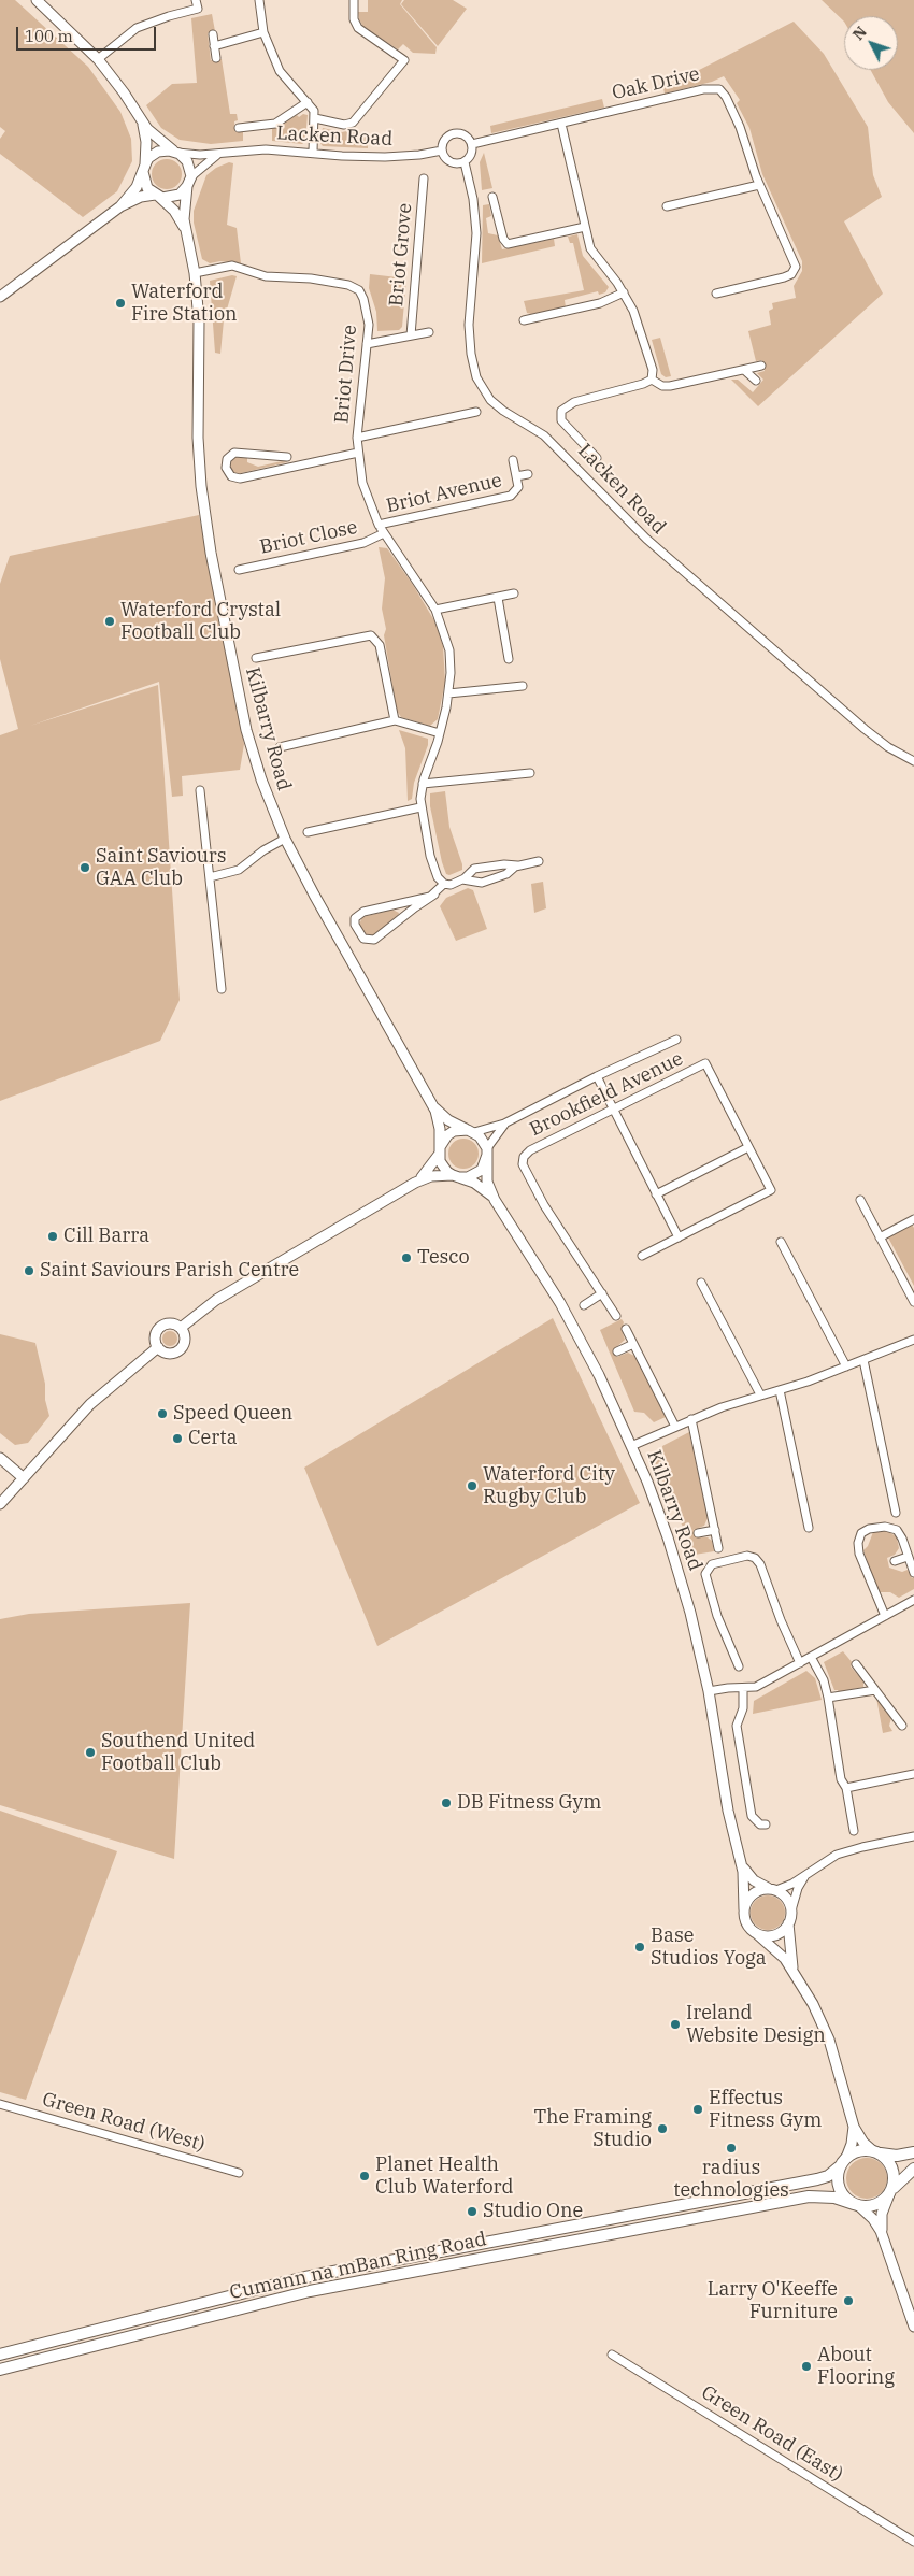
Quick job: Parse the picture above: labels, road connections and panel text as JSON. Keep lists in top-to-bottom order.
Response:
{
  "streets": {
    "main road": ["Cumann na mBan Ring Road"],
    "street": [
      "Oak Drive",
      "Lacken Road",
      "Briot Grove",
      "Briot Drive",
      "Briot Avenue",
      "Briot Close",
      "Kilbarry Road",
      "Brookfield Avenue",
      "Green Road (West)",
      "Green Road (East)"
    ]
  },
  "crossings": [
    ["Lacken Road", "Kilbarry Road"],
    ["Briot Grove", "Briot Drive"],
    ["Briot Drive", "Briot Avenue"],
    ["Briot Drive", "Briot Close"],
    ["Briot Drive", "Kilbarry Road"]
  ],
  "places": [
    "Waterford Fire Station",
    "Waterford Crystal Football Club",
    "Saint Saviours GAA Club",
    "Cill Barra",
    "Tesco",
    "Saint Saviours Parish Centre",
    "Speed Queen",
    "Certa",
    "Waterford City Rugby Club",
    "Southend United Football Club",
    "DB Fitness Gym",
    "Base Studios Yoga",
    "Ireland Website Design",
    "Effectus Fitness Gym",
    "The Framing Studio",
    "radius technologies",
    "Planet Health Club Waterford",
    "Studio One",
    "Larry O'Keeffe Furniture",
    "About Flooring"
  ],
  "scale_bar": "100 m",
  "north": "top left"
}
